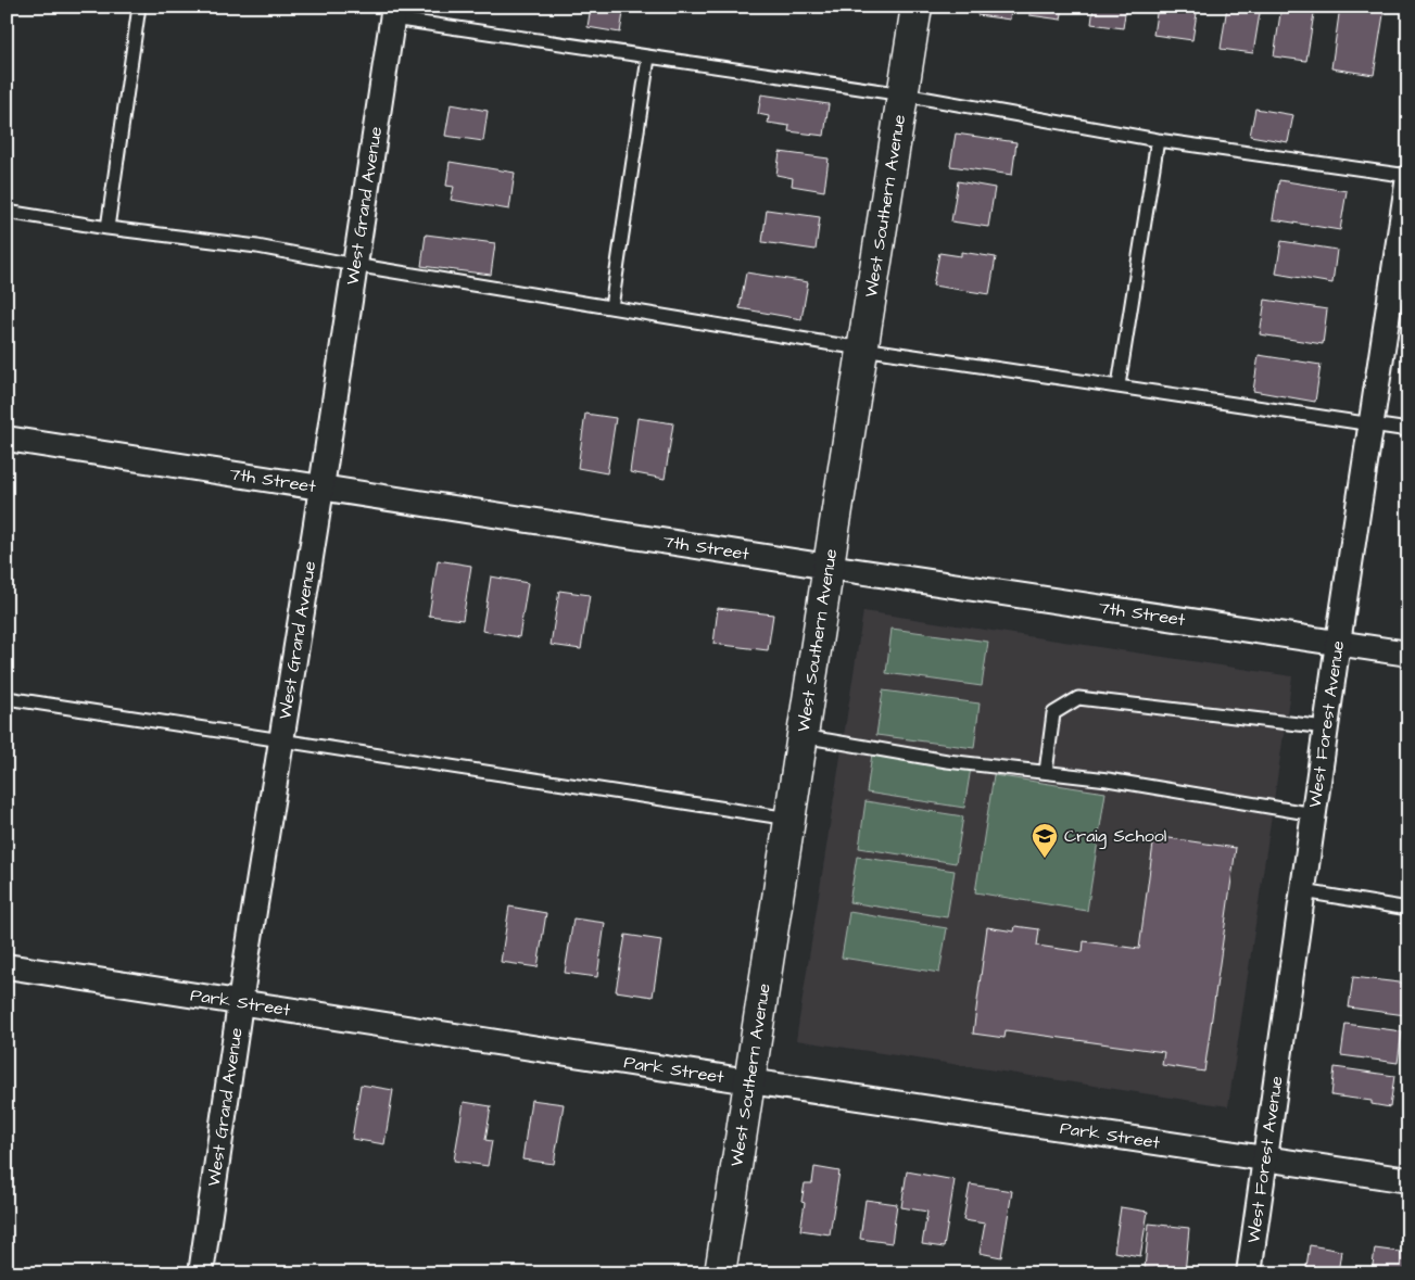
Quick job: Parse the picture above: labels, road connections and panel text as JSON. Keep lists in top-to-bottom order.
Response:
{
  "streets": {
    "street": [
      "West Grand Avenue",
      "West Southern Avenue",
      "7th Street",
      "West Forest Avenue",
      "Park Street"
    ]
  },
  "crossings": [
    ["West Grand Avenue", "7th Street"],
    ["West Grand Avenue", "Park Street"],
    ["West Southern Avenue", "7th Street"],
    ["West Southern Avenue", "Park Street"],
    ["7th Street", "West Forest Avenue"],
    ["West Forest Avenue", "Park Street"]
  ],
  "places": {
    "school or university": ["Craig School"]
  }
}
